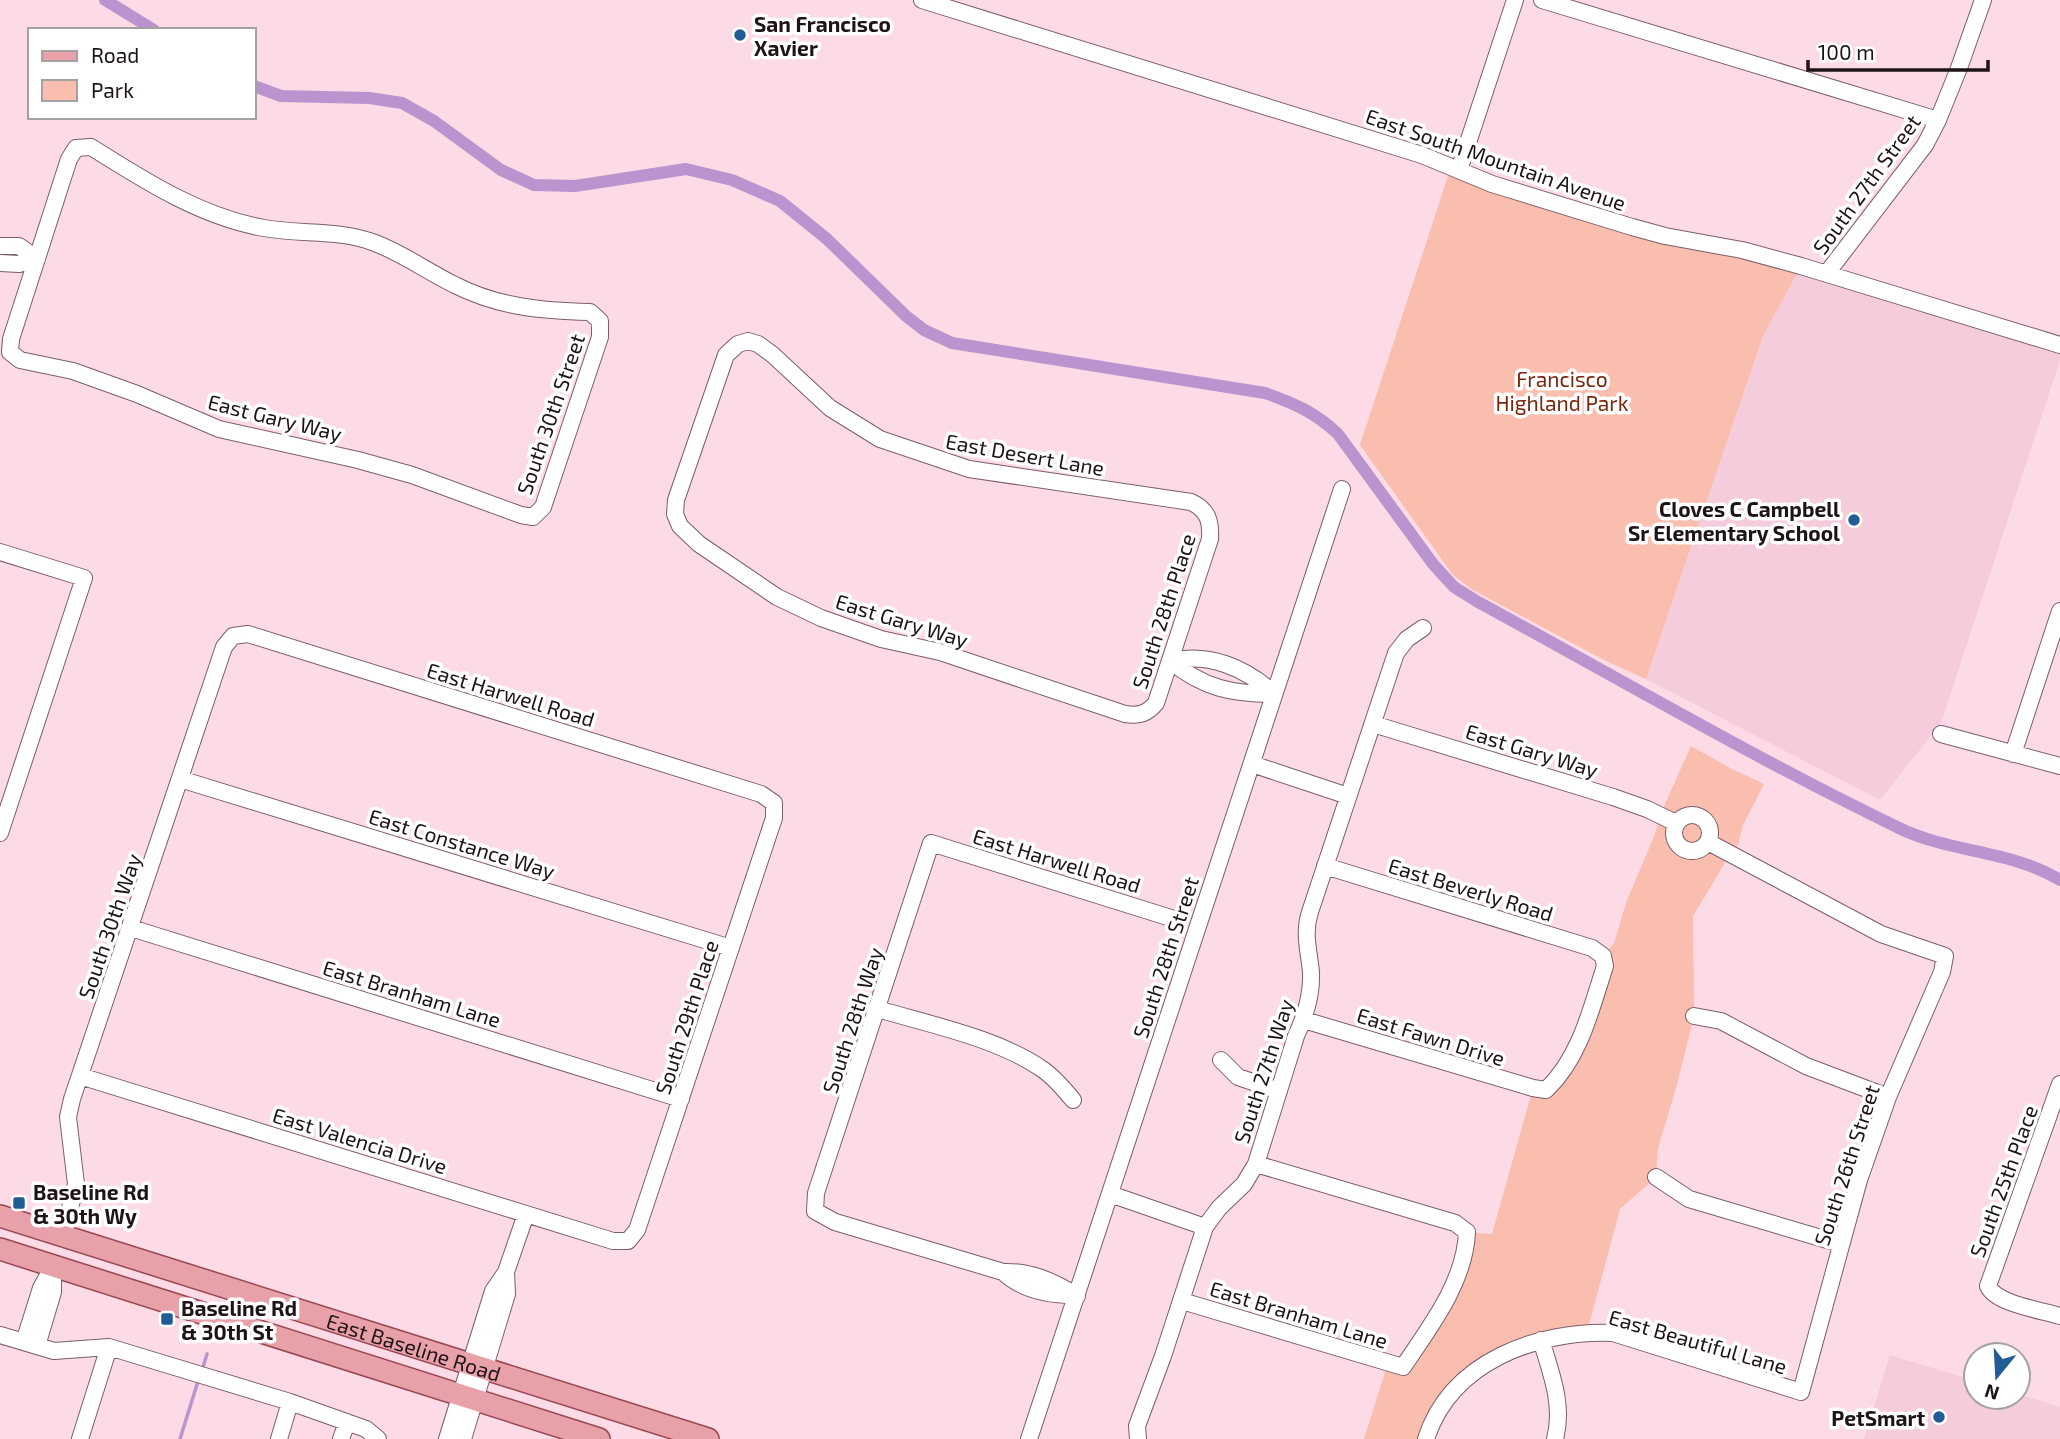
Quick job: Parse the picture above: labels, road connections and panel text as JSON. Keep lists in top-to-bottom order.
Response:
{
  "streets": {
    "main road": ["East Baseline Road"],
    "street": [
      "East South Mountain Avenue",
      "South 27th Street",
      "South 30th Street",
      "East Gary Way",
      "East Desert Lane",
      "South 28th Place",
      "East Harwell Road",
      "East Constance Way",
      "East Beverly Road",
      "South 30th Way",
      "South 28th Street",
      "East Branham Lane",
      "South 29th Place",
      "South 28th Way",
      "East Fawn Drive",
      "South 27th Way",
      "East Valencia Drive",
      "South 26th Street",
      "South 25th Place",
      "East Beautiful Lane"
    ]
  },
  "crossings": [
    ["East South Mountain Avenue", "South 27th Street"],
    ["South 30th Street", "East Gary Way"],
    ["East Gary Way", "East Desert Lane"],
    ["East Gary Way", "South 28th Place"],
    ["East Gary Way", "South 27th Way"],
    ["East Gary Way", "South 26th Street"],
    ["East Desert Lane", "South 28th Place"],
    ["East Harwell Road", "South 30th Way"],
    ["East Harwell Road", "South 29th Place"],
    ["East Harwell Road", "South 28th Way"],
    ["East Constance Way", "South 30th Way"],
    ["East Constance Way", "South 29th Place"],
    ["East Beverly Road", "East Fawn Drive"],
    ["East Beverly Road", "South 27th Way"],
    ["South 30th Way", "East Branham Lane"],
    ["South 30th Way", "East Valencia Drive"],
    ["South 30th Way", "East Baseline Road"],
    ["South 28th Street", "South 28th Way"],
    ["East Branham Lane", "South 29th Place"],
    ["East Branham Lane", "South 27th Way"],
    ["South 29th Place", "East Valencia Drive"],
    ["East Fawn Drive", "South 27th Way"],
    ["South 26th Street", "East Beautiful Lane"]
  ],
  "parks": ["Francisco Highland Park"],
  "places": {
    "other": ["San Francisco Xavier", "Cloves C Campbell Sr Elementary School", "PetSmart"],
    "transit": ["Baseline Rd & 30th Wy", "Baseline Rd & 30th St"]
  },
  "legend": ["Road", "Park"],
  "scale_bar": "100 m",
  "north": "bottom"
}
